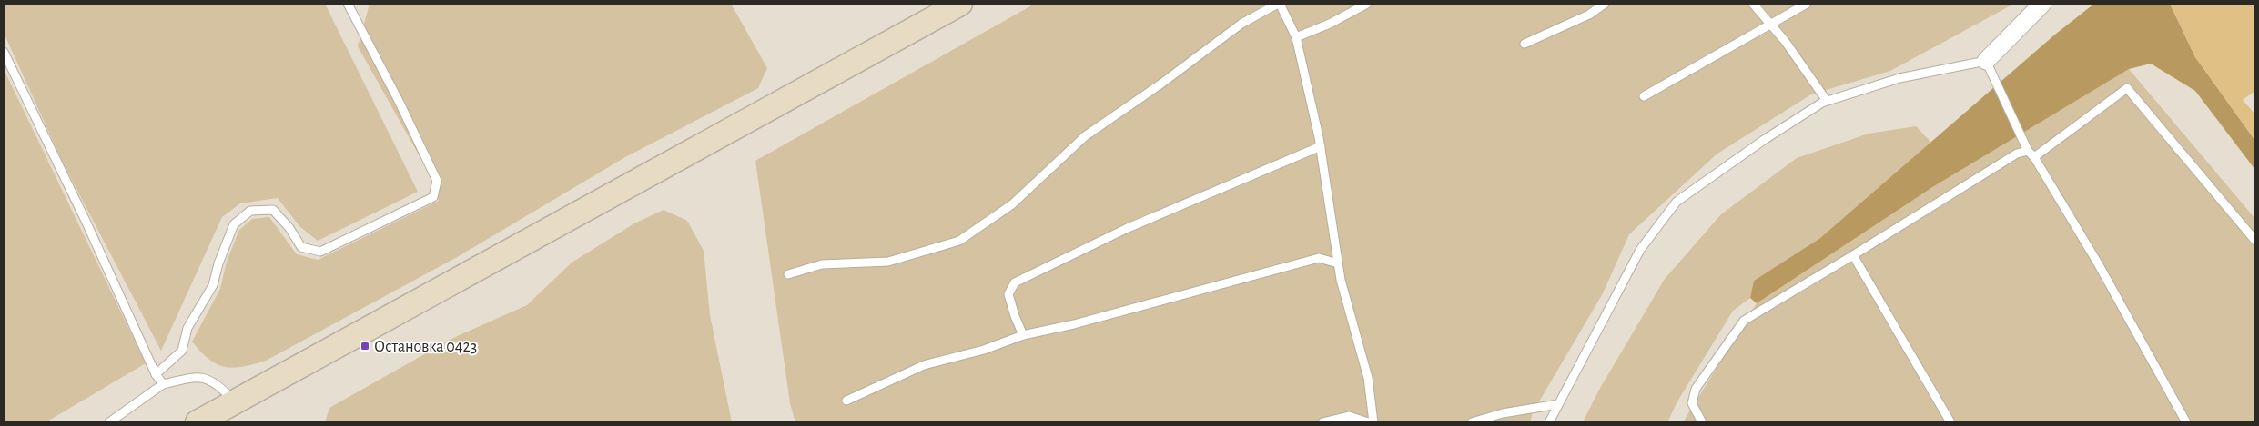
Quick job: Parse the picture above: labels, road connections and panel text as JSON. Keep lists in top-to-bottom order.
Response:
{
  "places": {
    "transit": ["Остановка 0423"]
  }
}
